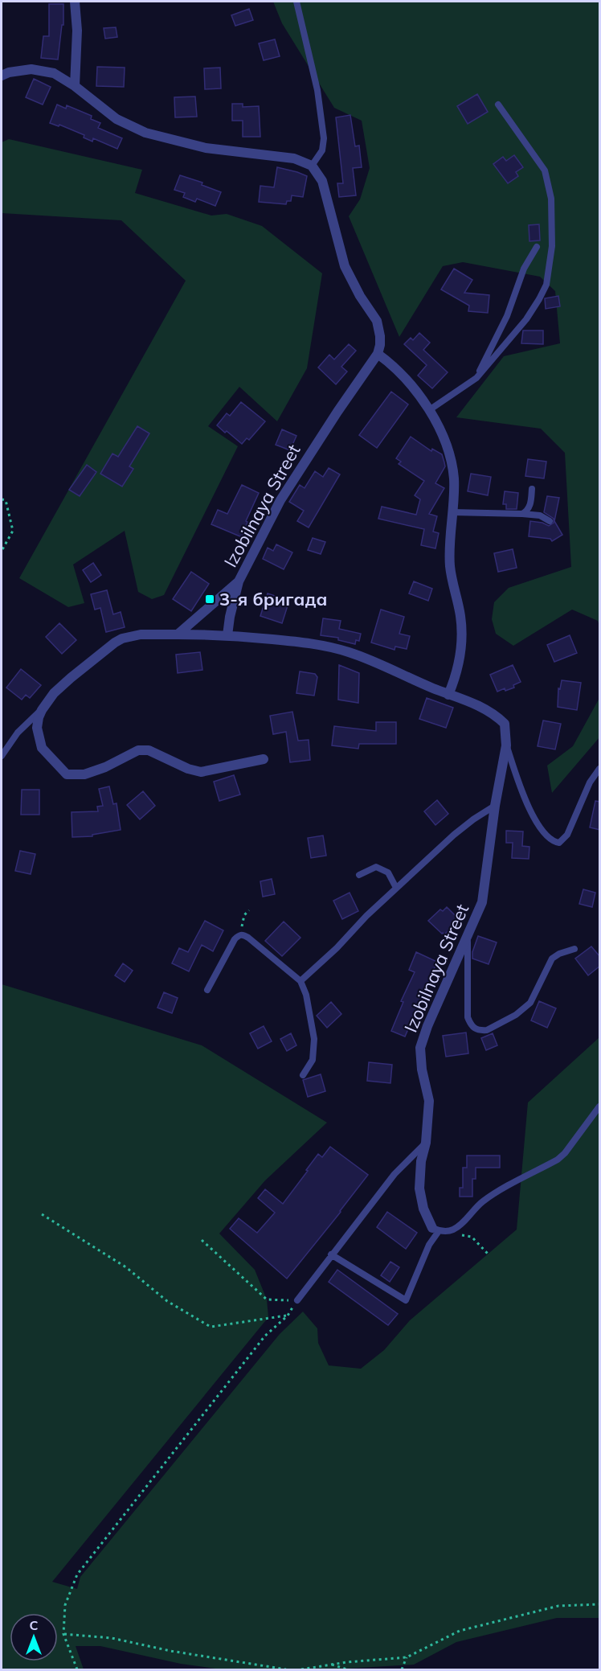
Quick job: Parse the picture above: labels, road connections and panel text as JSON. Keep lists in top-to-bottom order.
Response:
{
  "streets": {
    "street": ["Izobilnaya Street"]
  },
  "places": {
    "transit": ["3-я бригада"]
  },
  "north": "top"
}
